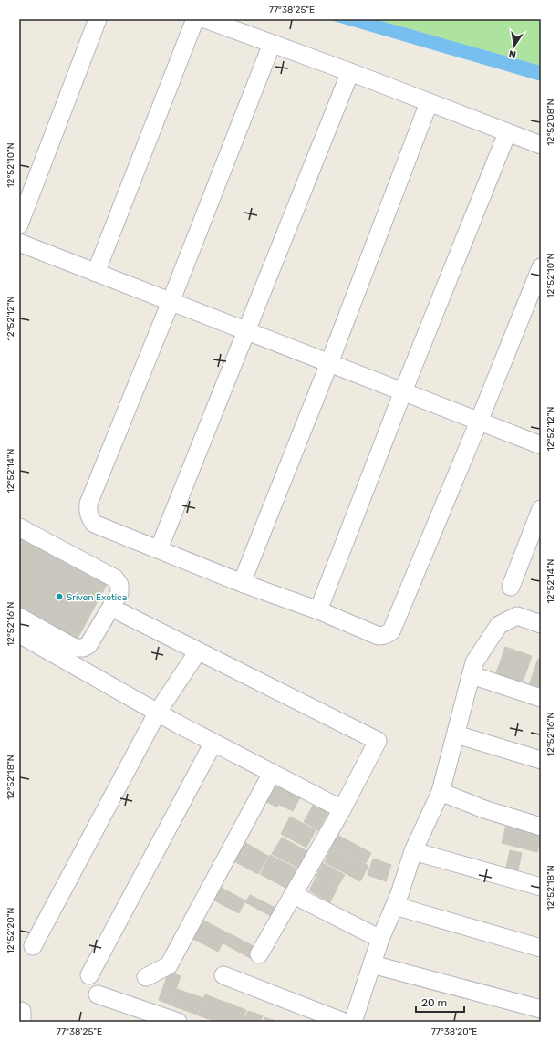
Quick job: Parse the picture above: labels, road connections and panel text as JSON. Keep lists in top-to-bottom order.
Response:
{
  "places": ["Sriven Exotica"],
  "scale_bar": "20 m",
  "north": "bottom",
  "coordinates": [
    "77°38'25\"E",
    "12°52'08\"N",
    "12°52'10\"N",
    "12°52'12\"N",
    "12°52'14\"N",
    "12°52'16\"N",
    "12°52'18\"N",
    "12°52'20\"N",
    "77°38'20\"E"
  ]
}
